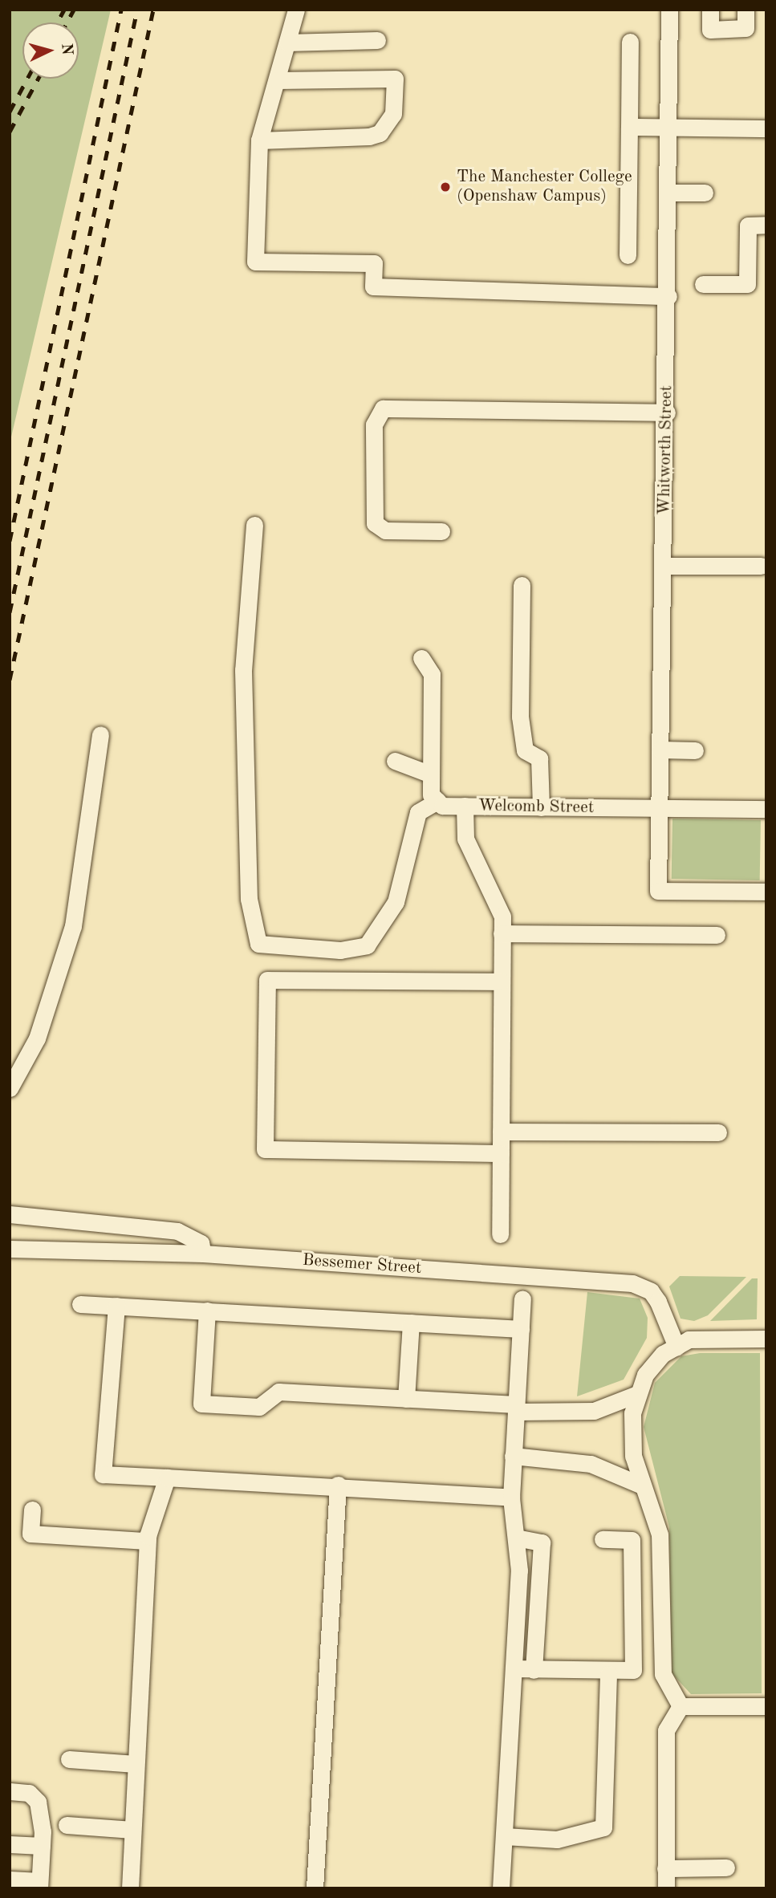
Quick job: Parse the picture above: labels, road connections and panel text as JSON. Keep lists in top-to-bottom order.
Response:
{
  "streets": {
    "street": ["Whitworth Street", "Welcomb Street", "Bessemer Street"]
  },
  "crossings": [
    ["Whitworth Street", "Welcomb Street"]
  ],
  "places": ["The Manchester College (Openshaw Campus)"],
  "north": "right"
}
